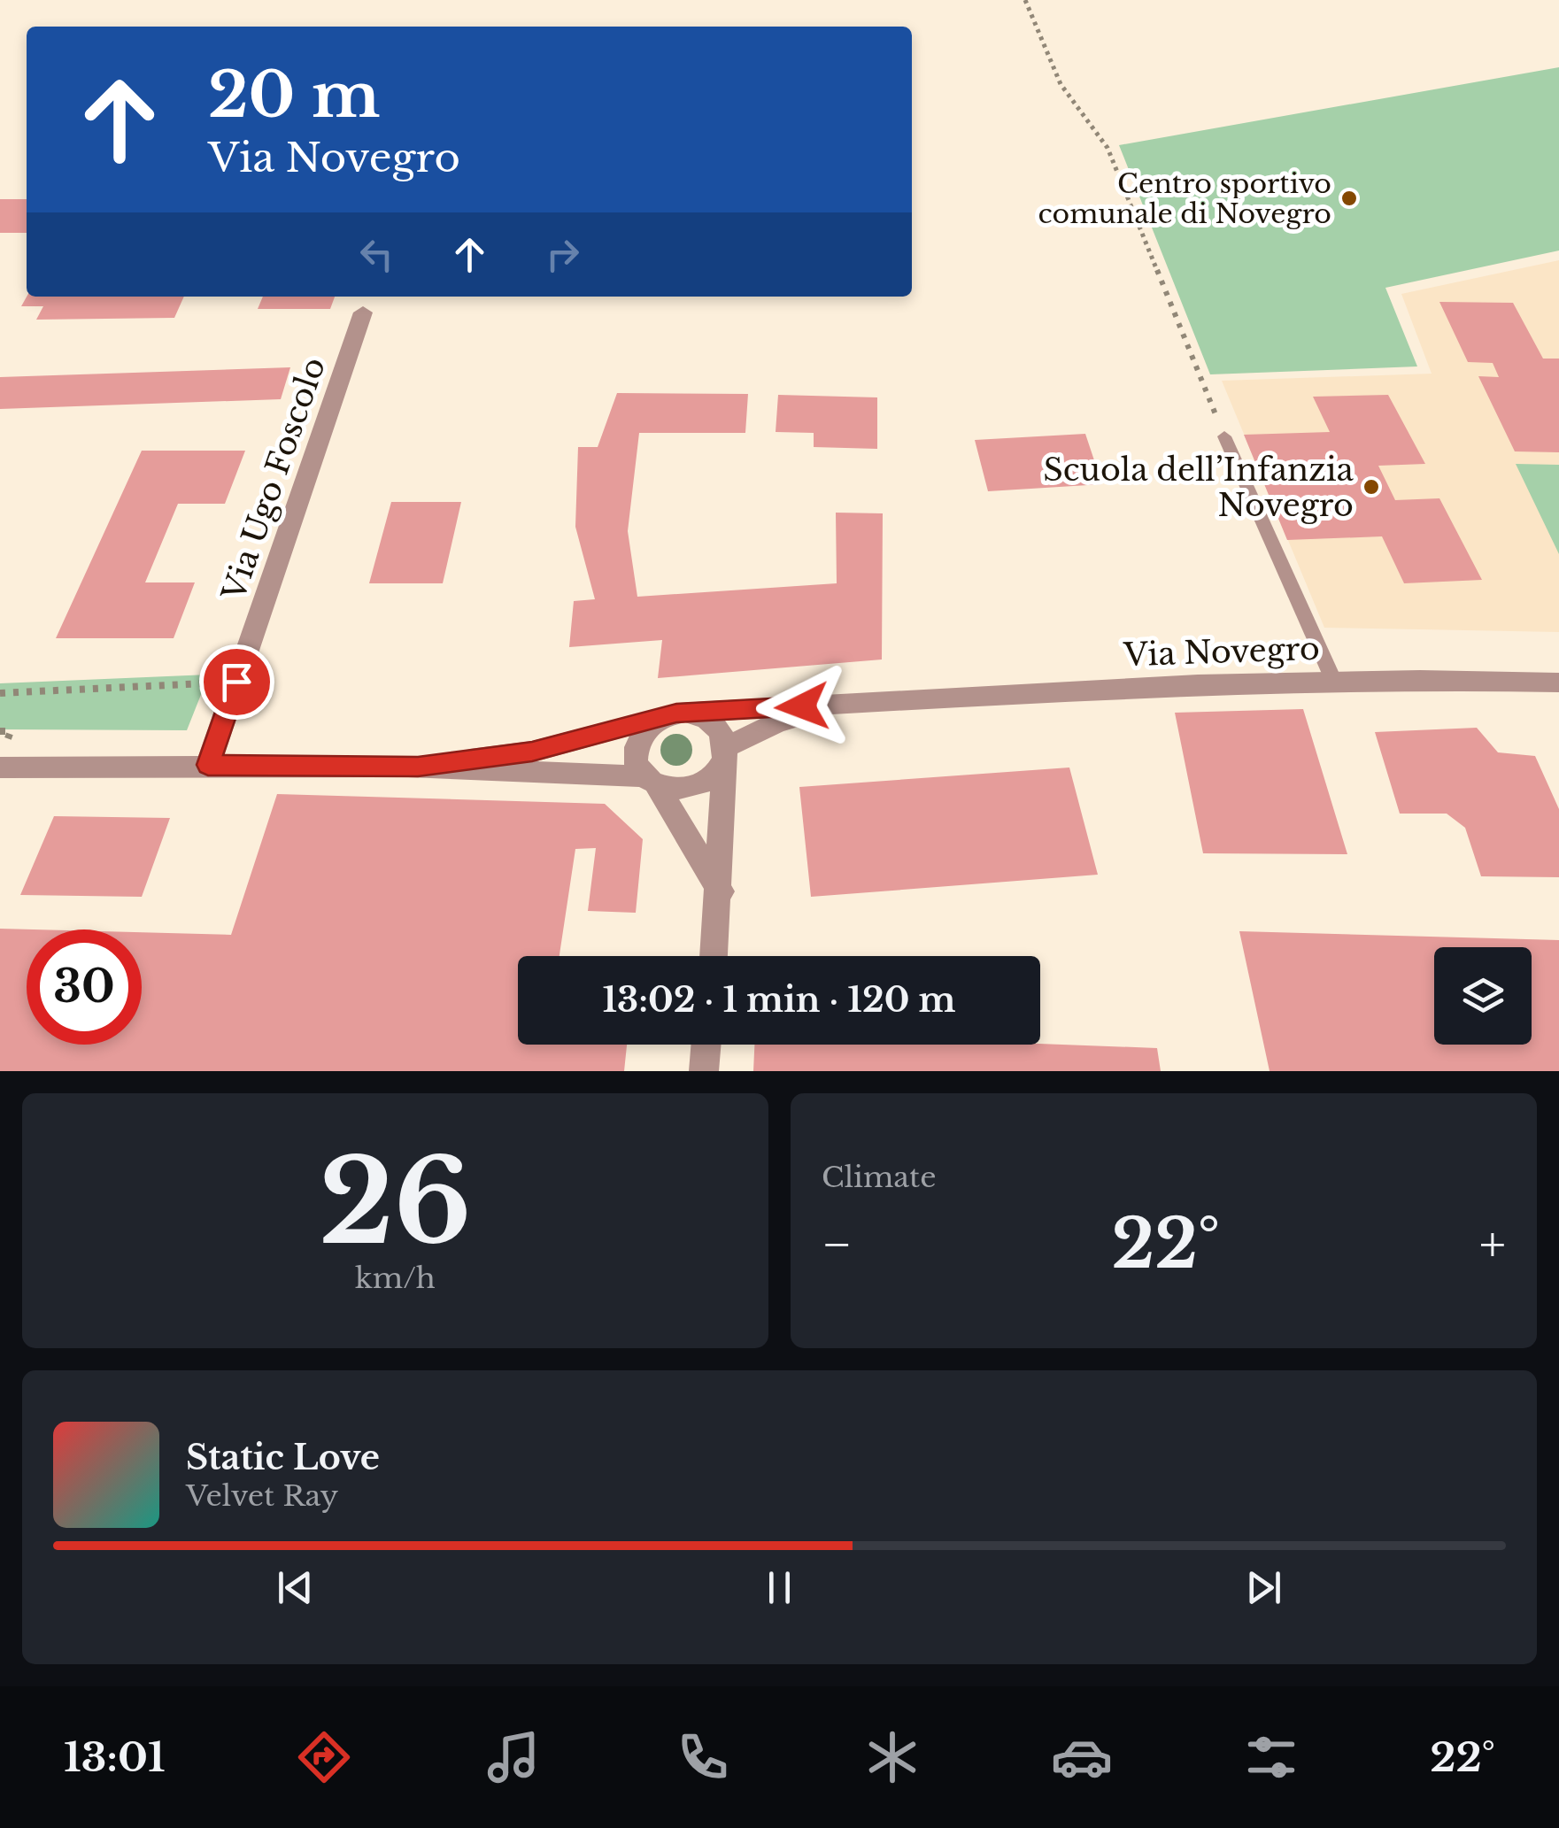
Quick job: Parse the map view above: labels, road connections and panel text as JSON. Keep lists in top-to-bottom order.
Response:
{
  "streets": {
    "street": ["Via Ugo Foscolo", "Via Novegro"]
  },
  "crossings": [
    ["Via Ugo Foscolo", "Via Novegro"]
  ],
  "places": ["Centro sportivo comunale di Novegro", "Scuola dell’Infanzia Novegro"],
  "page": {
    "turn": ["20 m", "Via Novegro"],
    "limit": "30",
    "trip": "13:02 · 1 min · 120 m",
    "tile": [
      ["26", "km/h"],
      "Climate"
    ],
    "heat": ["−", "22°", "+"],
    "song": ["Static Love", "Velvet Ray"],
    "tabs": ["13:01", "22°"]
  }
}
